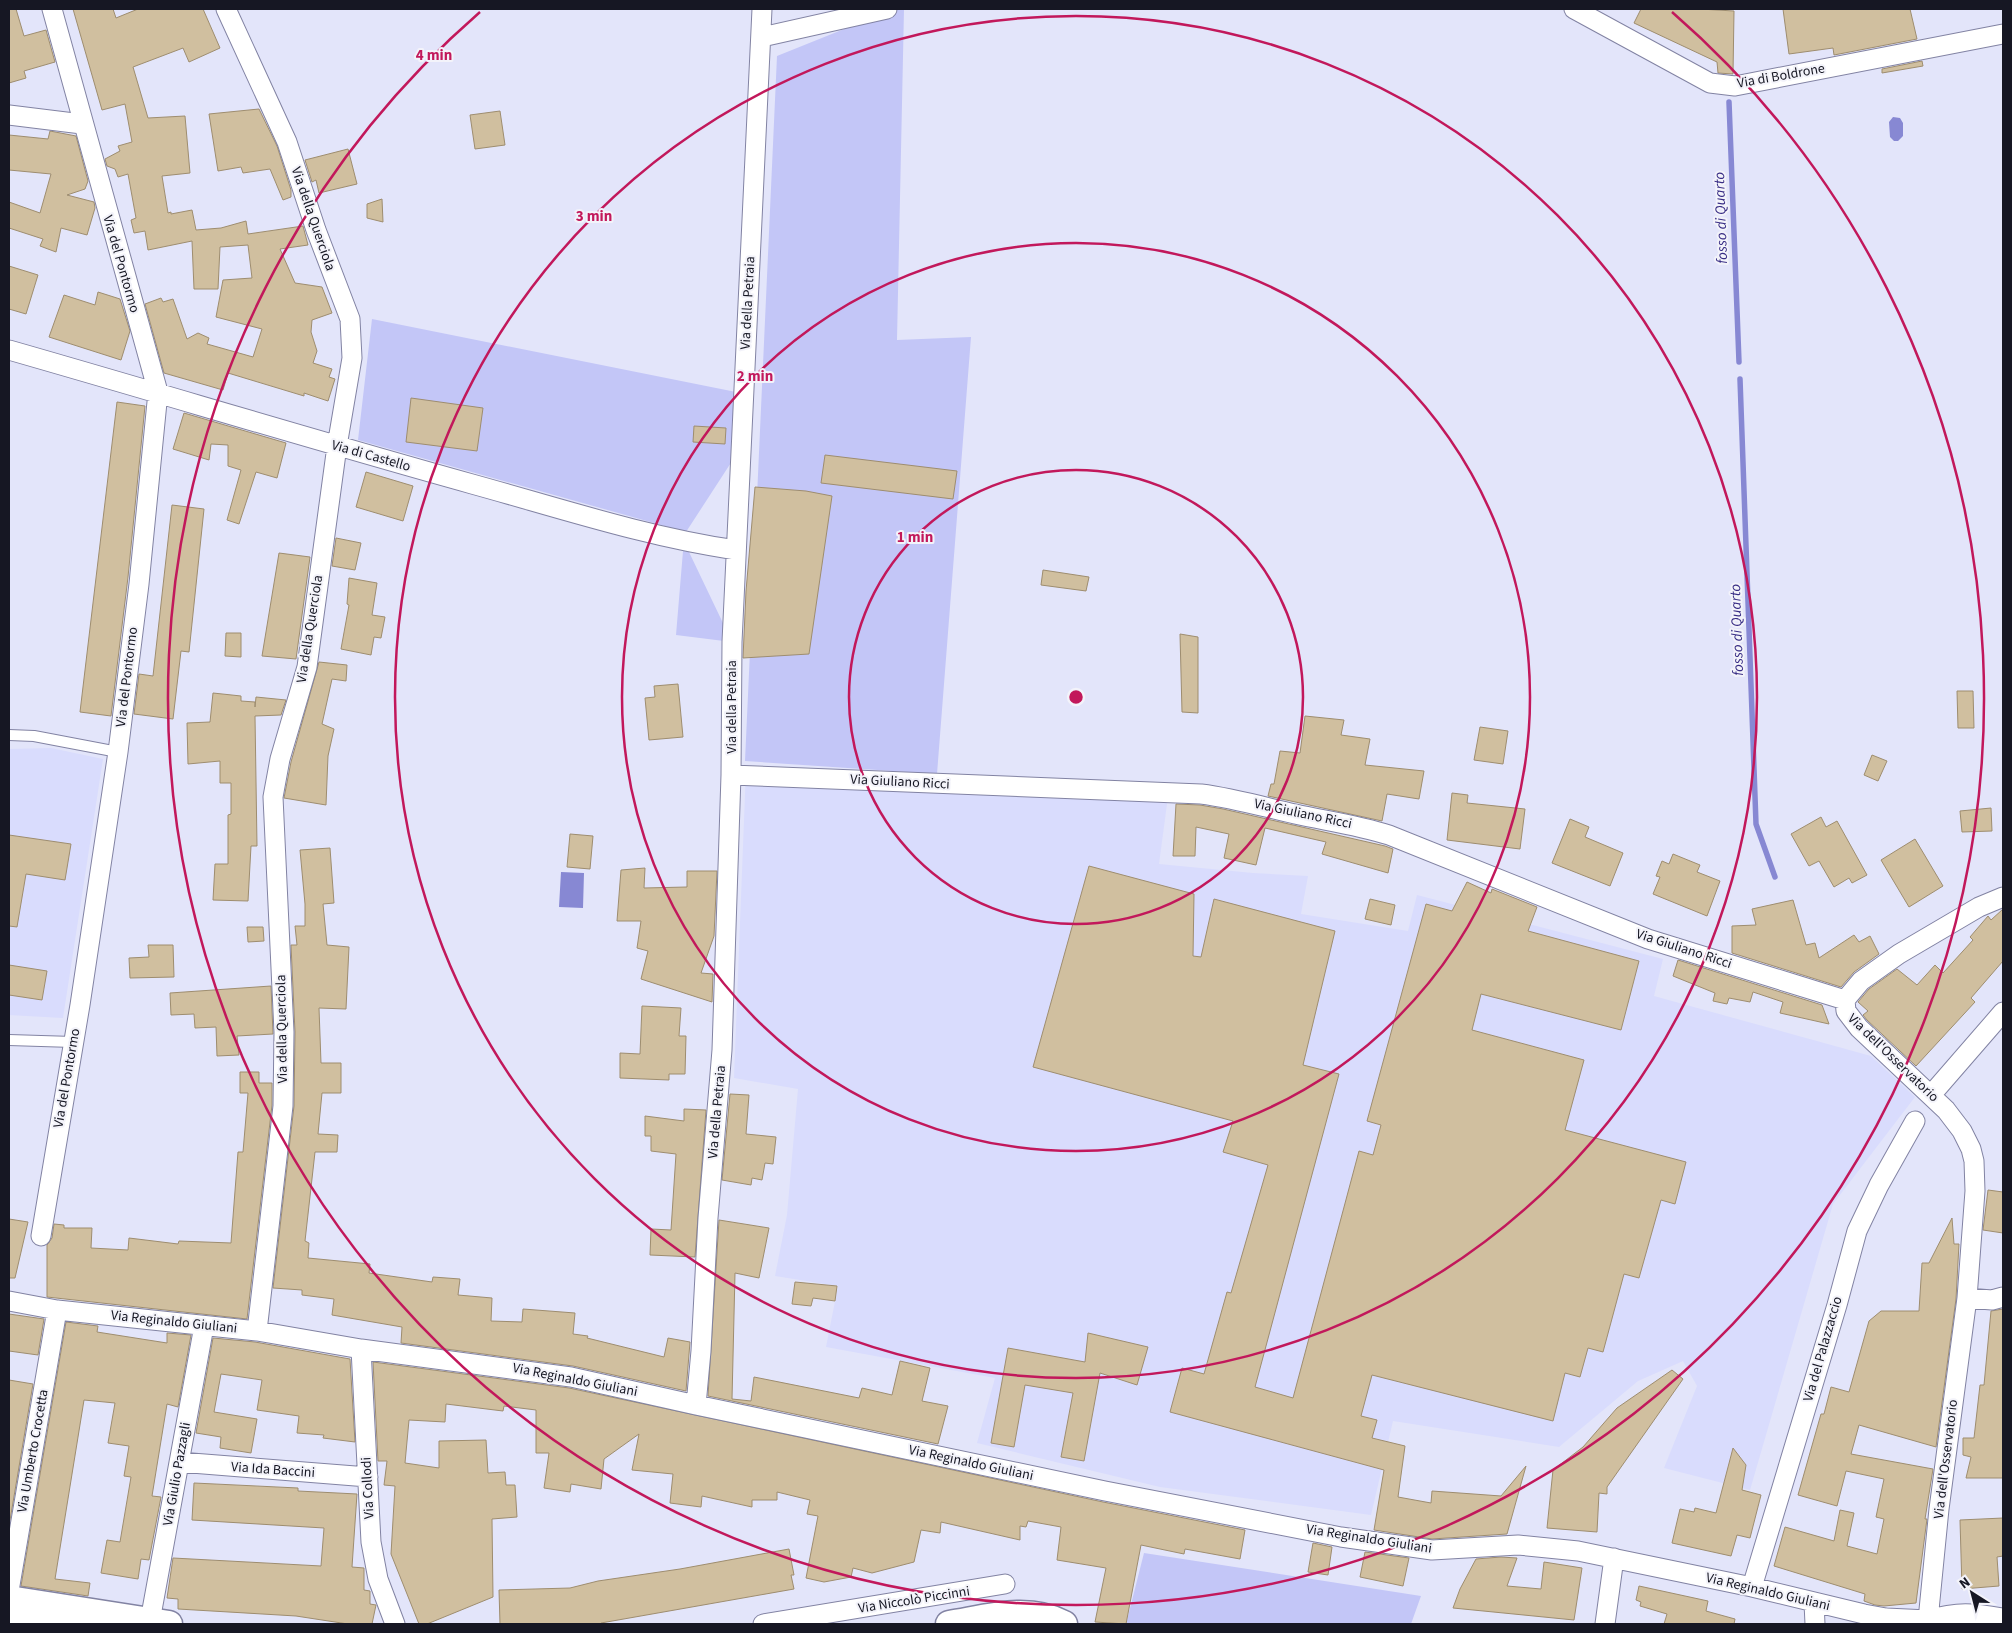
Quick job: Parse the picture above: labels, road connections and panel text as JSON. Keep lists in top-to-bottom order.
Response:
{
  "streets": {
    "street": [
      "Via di Boldrone",
      "Via della Querciola",
      "Via del Pontormo",
      "Via della Petraia",
      "Via di Castello",
      "Via Giuliano Ricci",
      "Via dell'Osservatorio",
      "Via Reginaldo Giuliani",
      "Via del Palazzaccio",
      "Via Umberto Crocetta",
      "Via Ida Baccini",
      "Via Giulio Pazzagli",
      "Via Collodi",
      "Via Niccolò Piccinni"
    ]
  },
  "crossings": [
    ["Via della Querciola", "Via di Castello"],
    ["Via della Querciola", "Via Reginaldo Giuliani"],
    ["Via del Pontormo", "Via di Castello"],
    ["Via della Petraia", "Via di Castello"],
    ["Via della Petraia", "Via Giuliano Ricci"],
    ["Via della Petraia", "Via Reginaldo Giuliani"],
    ["Via Giuliano Ricci", "Via dell'Osservatorio"],
    ["Via dell'Osservatorio", "Via Reginaldo Giuliani"],
    ["Via Reginaldo Giuliani", "Via del Palazzaccio"],
    ["Via Reginaldo Giuliani", "Via Umberto Crocetta"],
    ["Via Reginaldo Giuliani", "Via Giulio Pazzagli"],
    ["Via Reginaldo Giuliani", "Via Collodi"],
    ["Via Ida Baccini", "Via Giulio Pazzagli"],
    ["Via Ida Baccini", "Via Collodi"]
  ],
  "water": ["fosso di Quarto"],
  "north": "top left",
  "rings": [
    "4 min",
    "3 min",
    "2 min",
    "1 min"
  ]
}
